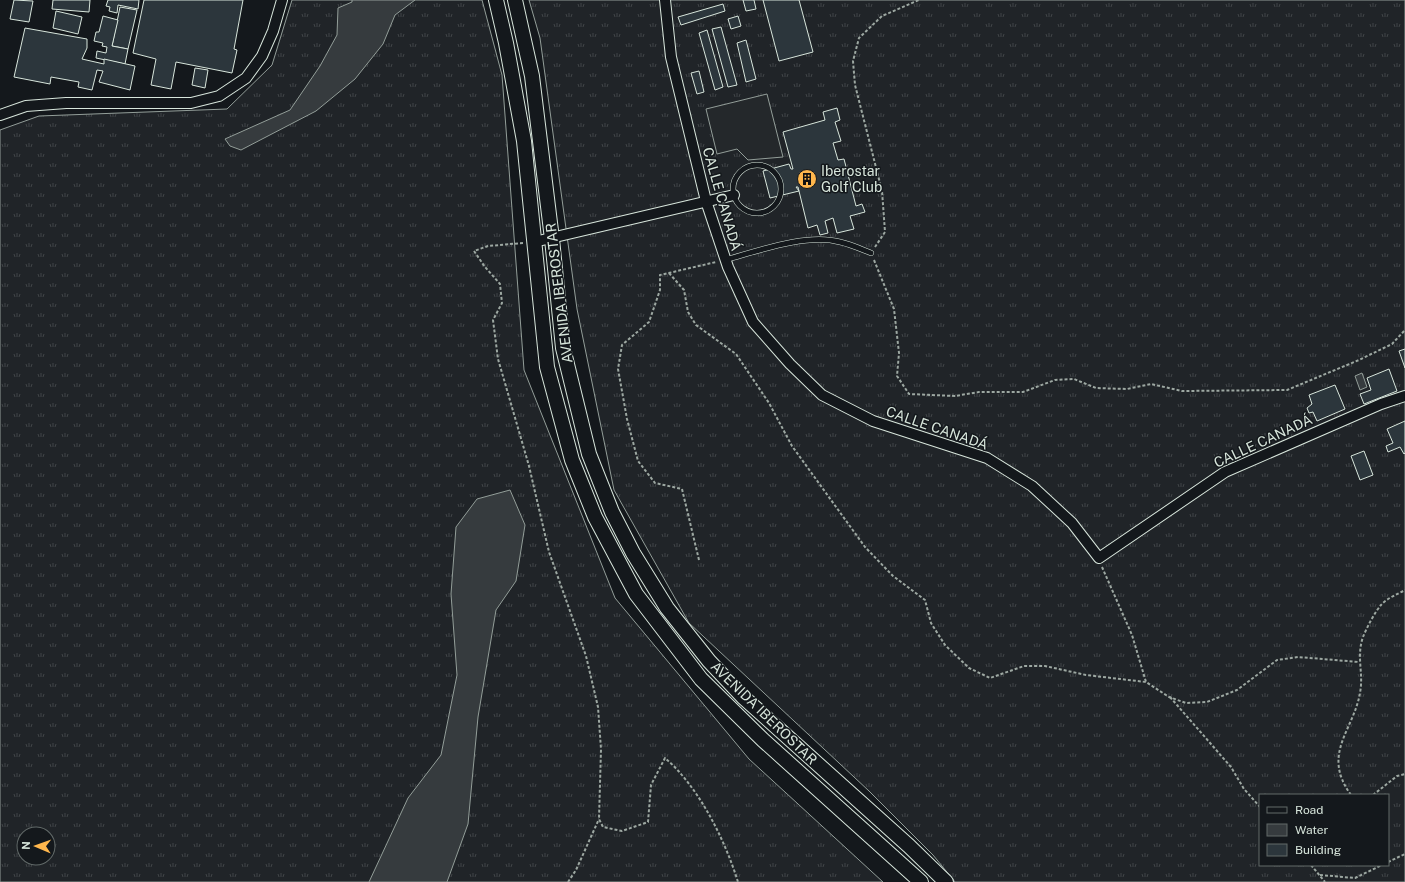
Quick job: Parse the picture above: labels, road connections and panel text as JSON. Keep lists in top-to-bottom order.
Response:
{
  "streets": {
    "street": ["CALLE CANADÁ", "AVENIDA IBEROSTAR"]
  },
  "places": {
    "building": ["Iberostar Golf Club"]
  },
  "legend": ["Road", "Water", "Building"],
  "north": "left"
}
